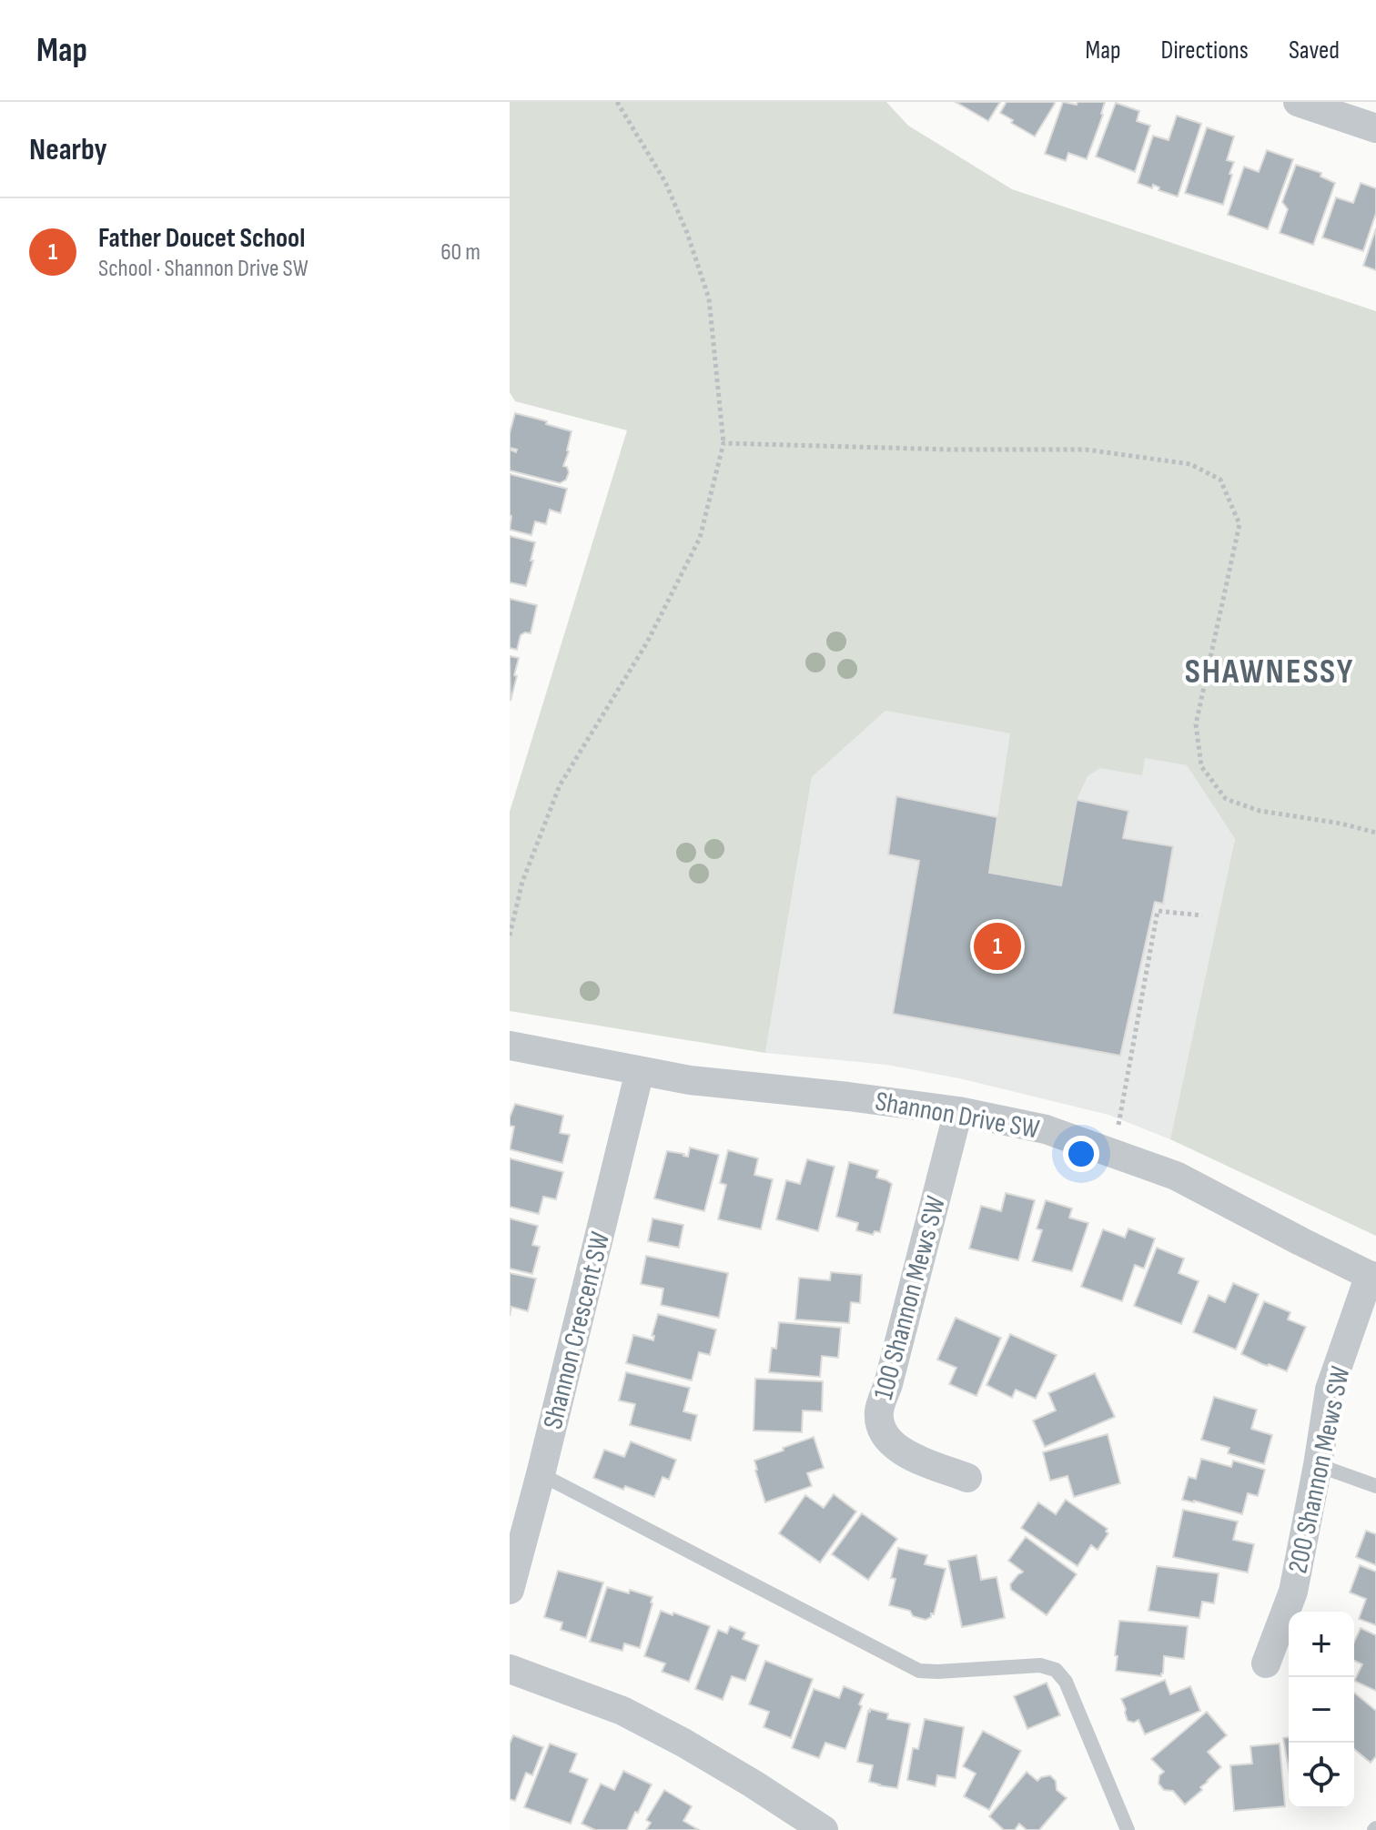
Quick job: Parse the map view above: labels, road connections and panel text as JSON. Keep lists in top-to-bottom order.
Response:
{
  "streets": {
    "street": [
      "Shannon Drive SW",
      "100 Shannon Mews SW",
      "Shannon Crescent SW",
      "200 Shannon Mews SW"
    ]
  },
  "crossings": [
    ["Shannon Drive SW", "100 Shannon Mews SW"],
    ["Shannon Drive SW", "Shannon Crescent SW"],
    ["Shannon Drive SW", "200 Shannon Mews SW"]
  ],
  "districts": ["SHAWNESSY"],
  "page": {
    "header": "Map",
    "nav": ["Map", "Directions", "Saved"],
    "heading": "Nearby",
    "list": [
      {
        "mark": "1",
        "name": "Father Doucet School",
        "note": "School · Shannon Drive SW",
        "value": "60 m"
      }
    ],
    "pins": "1",
    "map_buttons": ["+", "−"]
  }
}
